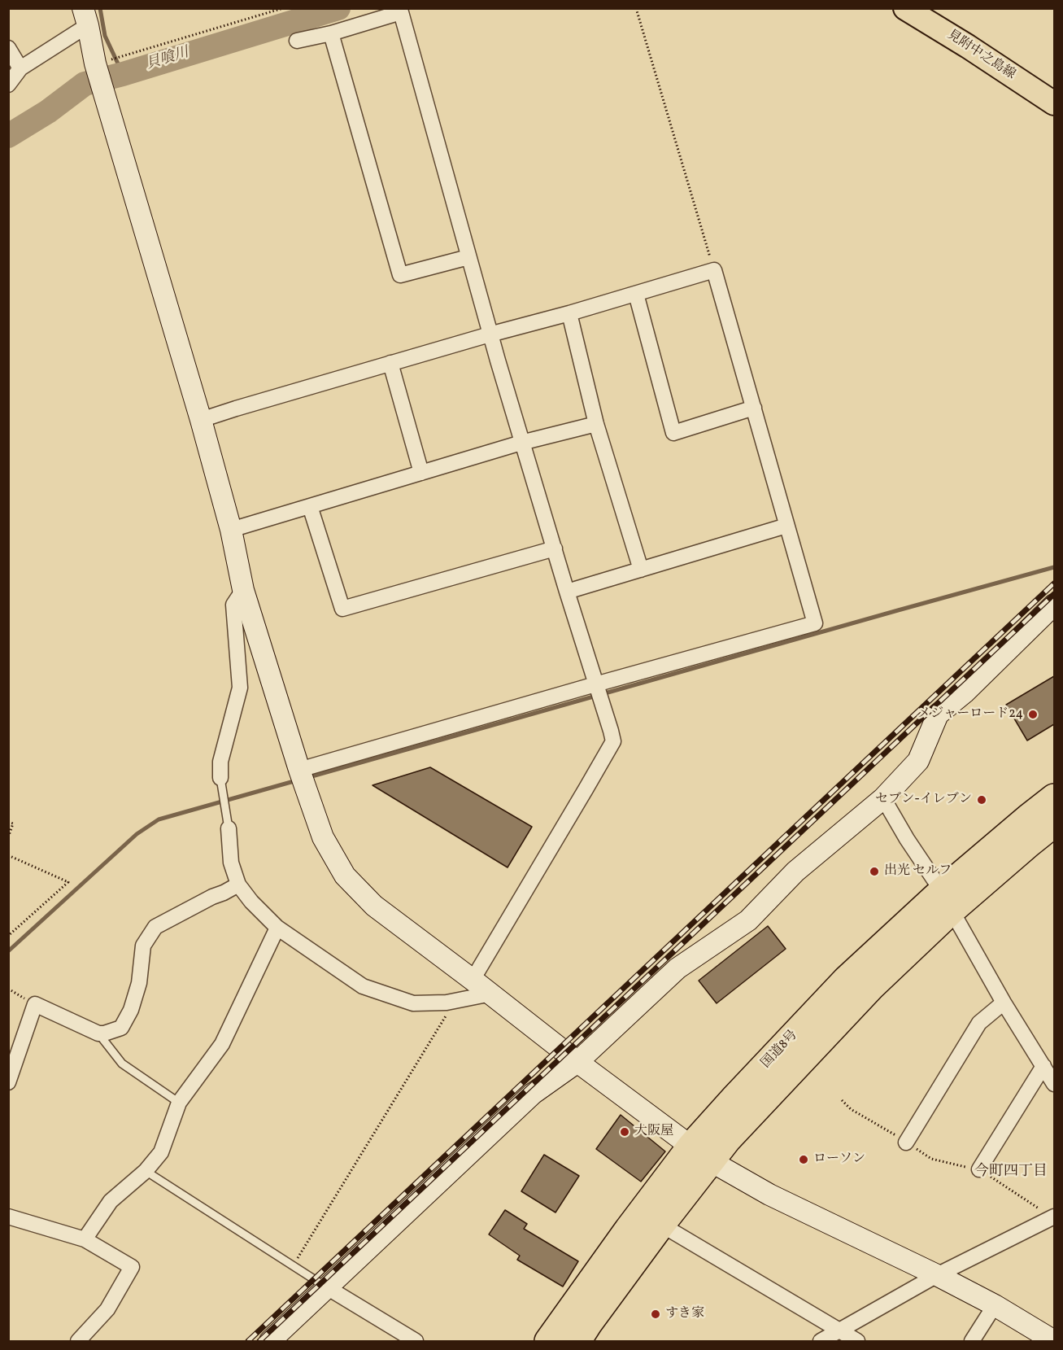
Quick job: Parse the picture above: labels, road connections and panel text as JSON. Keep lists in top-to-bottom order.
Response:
{
  "streets": {
    "highway": ["国道8号"],
    "main road": ["見附中之島線"]
  },
  "districts": ["今町四丁目"],
  "water": ["貝喰川"],
  "places": [
    "メジャーロード24",
    "セブン-イレブン",
    "出光 セルフ",
    "大阪屋",
    "ローソン",
    "すき家"
  ]
}
